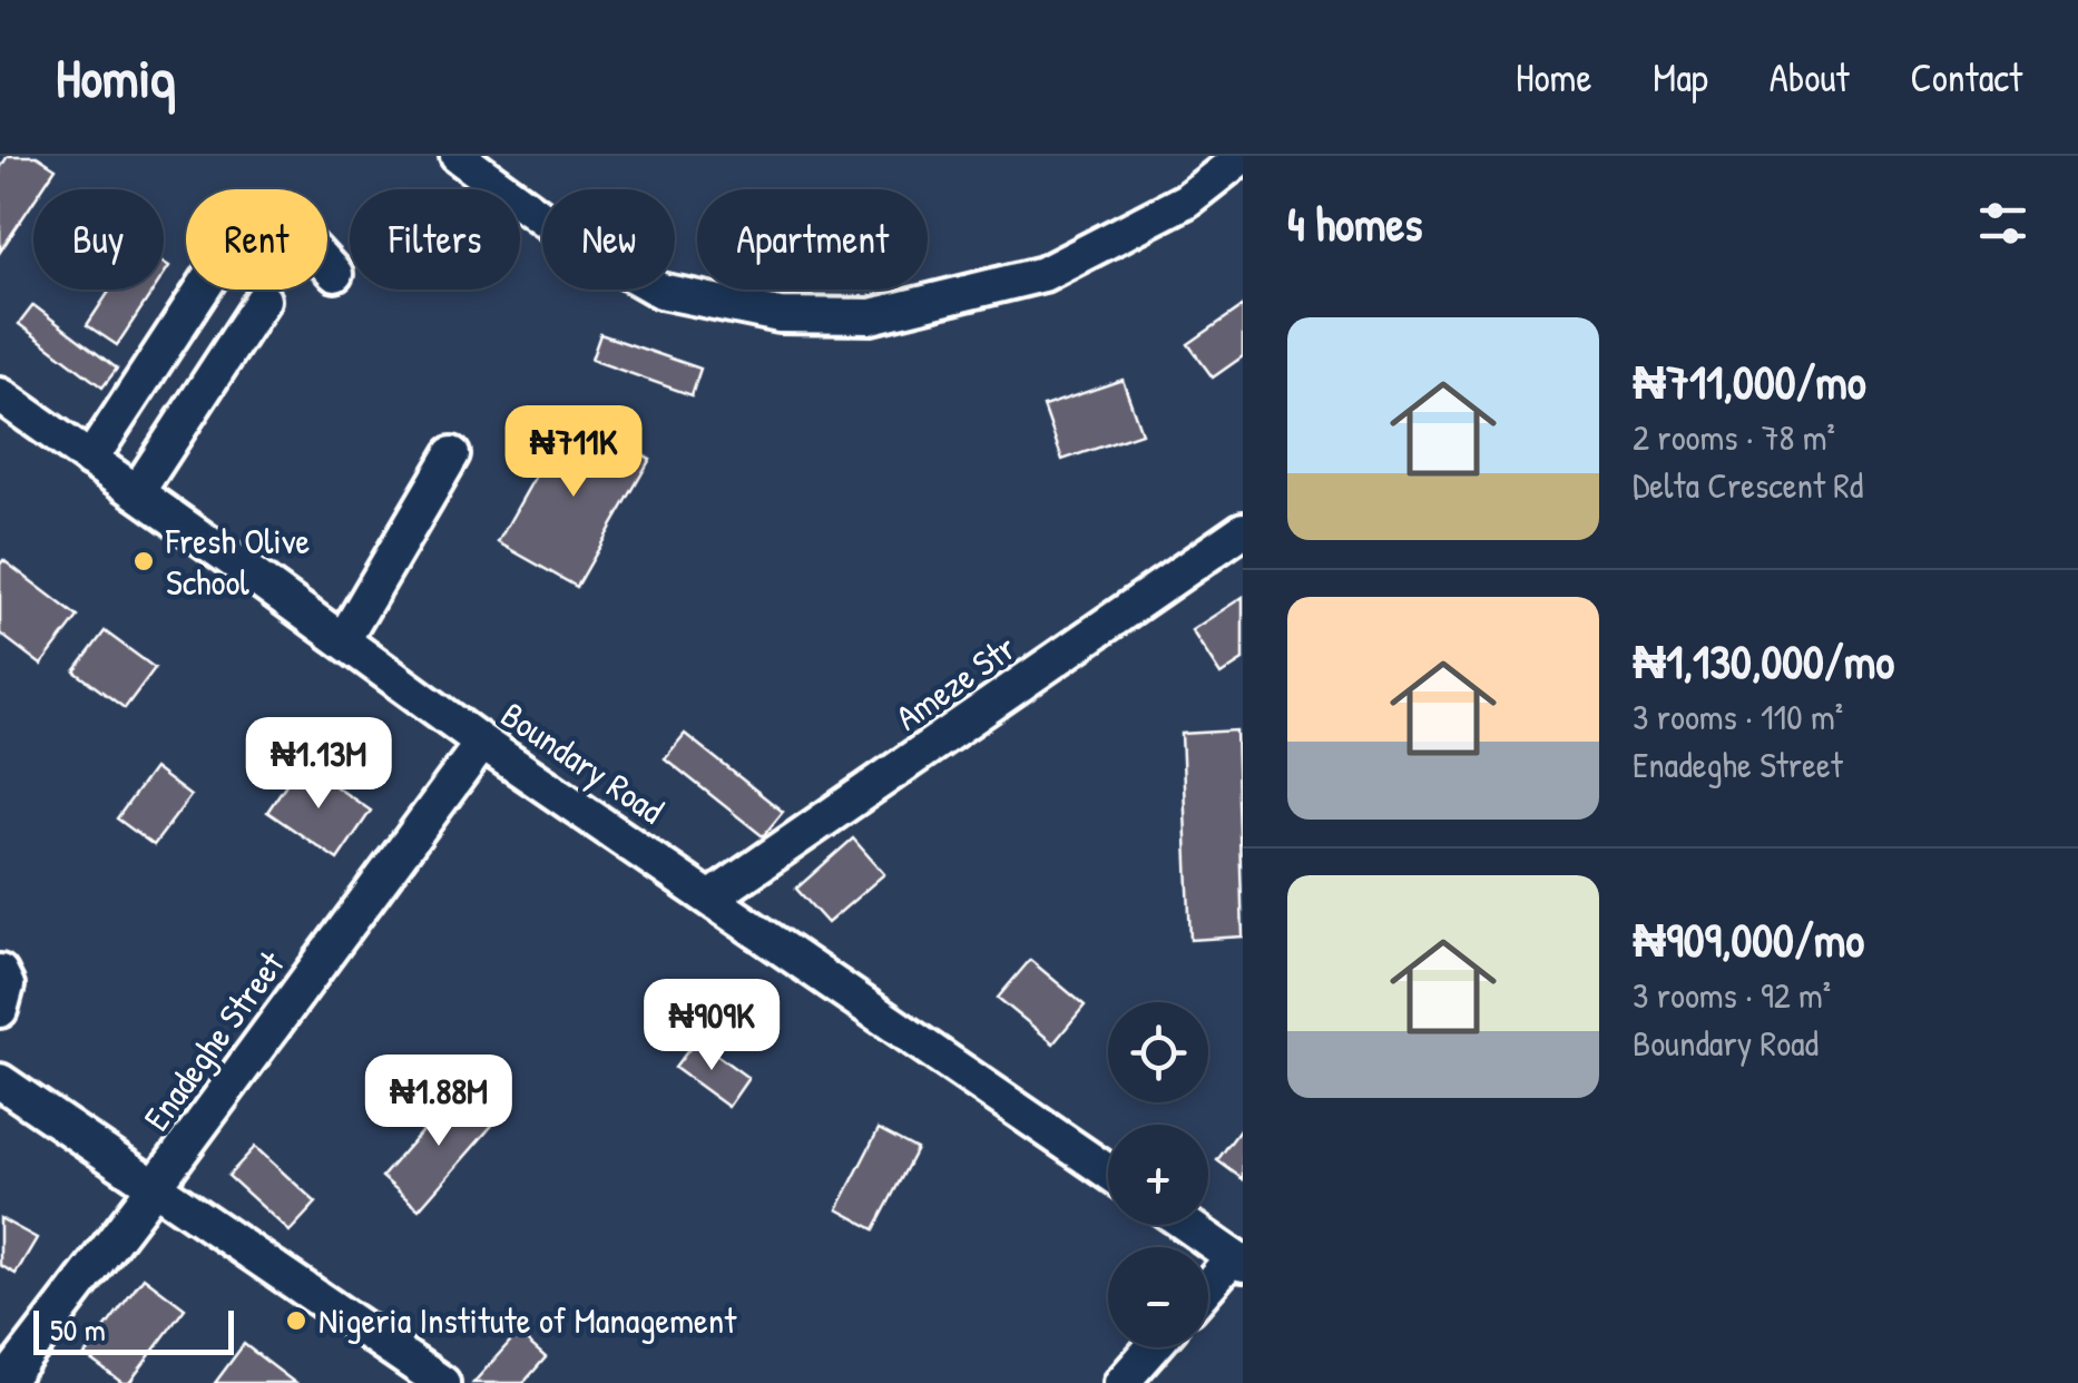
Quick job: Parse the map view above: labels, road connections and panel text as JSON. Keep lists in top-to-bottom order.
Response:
{
  "streets": {
    "street": ["Ameze Str", "Boundary Road", "Enadeghe Street"]
  },
  "crossings": [
    ["Ameze Str", "Boundary Road"],
    ["Boundary Road", "Enadeghe Street"]
  ],
  "places": ["Fresh Olive School", "Nigeria Institute of Management"],
  "scale_bar": "50 m",
  "page": {
    "header": "Homiq",
    "nav": [
      "Home",
      "Map",
      "About",
      "Contact"
    ],
    "heading": "4 homes",
    "chip": [
      "Buy",
      "Rent",
      "Filters",
      "New",
      "Apartment"
    ],
    "list": [
      {
        "name": "₦711,000/mo",
        "note": "2 rooms · 78 m² · Delta Crescent Rd"
      },
      {
        "name": "₦1,130,000/mo",
        "note": "3 rooms · 110 m² · Enadeghe Street"
      },
      {
        "name": "₦909,000/mo",
        "note": "3 rooms · 92 m² · Boundary Road"
      }
    ],
    "price": [
      "₦711K",
      "₦1.13M",
      "₦909K",
      "₦1.88M"
    ],
    "map_buttons": ["+", "−"],
    "scale": "50 m"
  }
}
